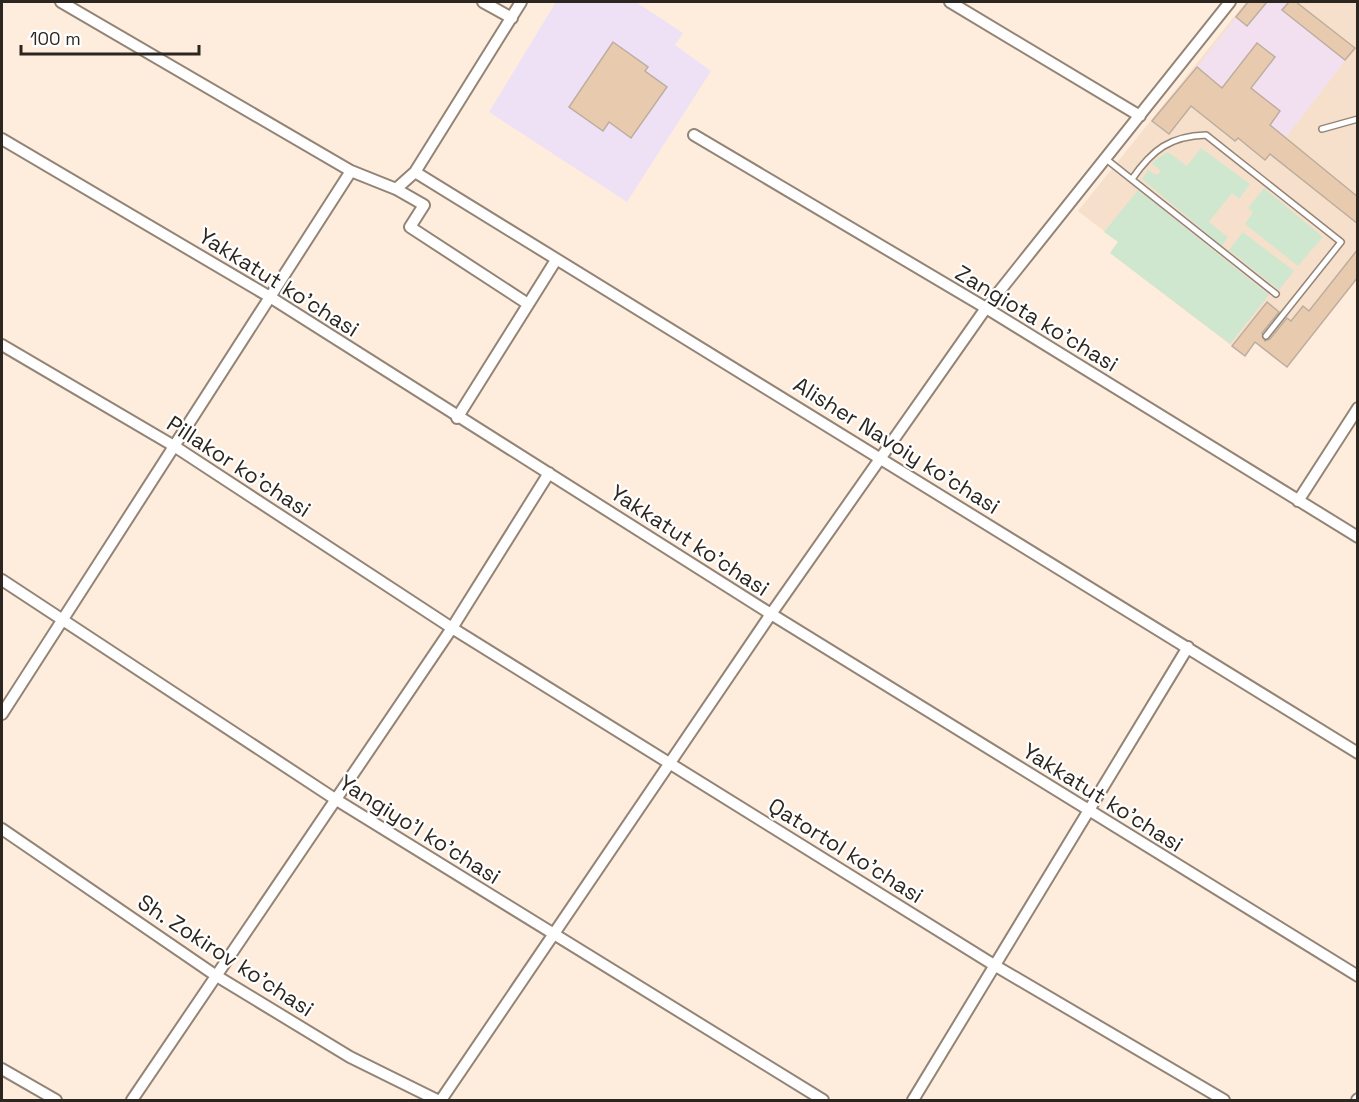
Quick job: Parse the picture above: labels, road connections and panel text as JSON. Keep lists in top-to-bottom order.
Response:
{
  "streets": {
    "street": [
      "Yakkatut ko'chasi",
      "Zangiota ko'chasi",
      "Alisher Navoiy ko'chasi",
      "Pillakor ko'chasi",
      "Yangiyo'l ko'chasi",
      "Qatortol ko'chasi",
      "Sh. Zokirov ko'chasi"
    ]
  },
  "crossings": [
    ["Pillakor ko'chasi", "Qatortol ko'chasi"]
  ],
  "scale_bar": "100 m"
}
